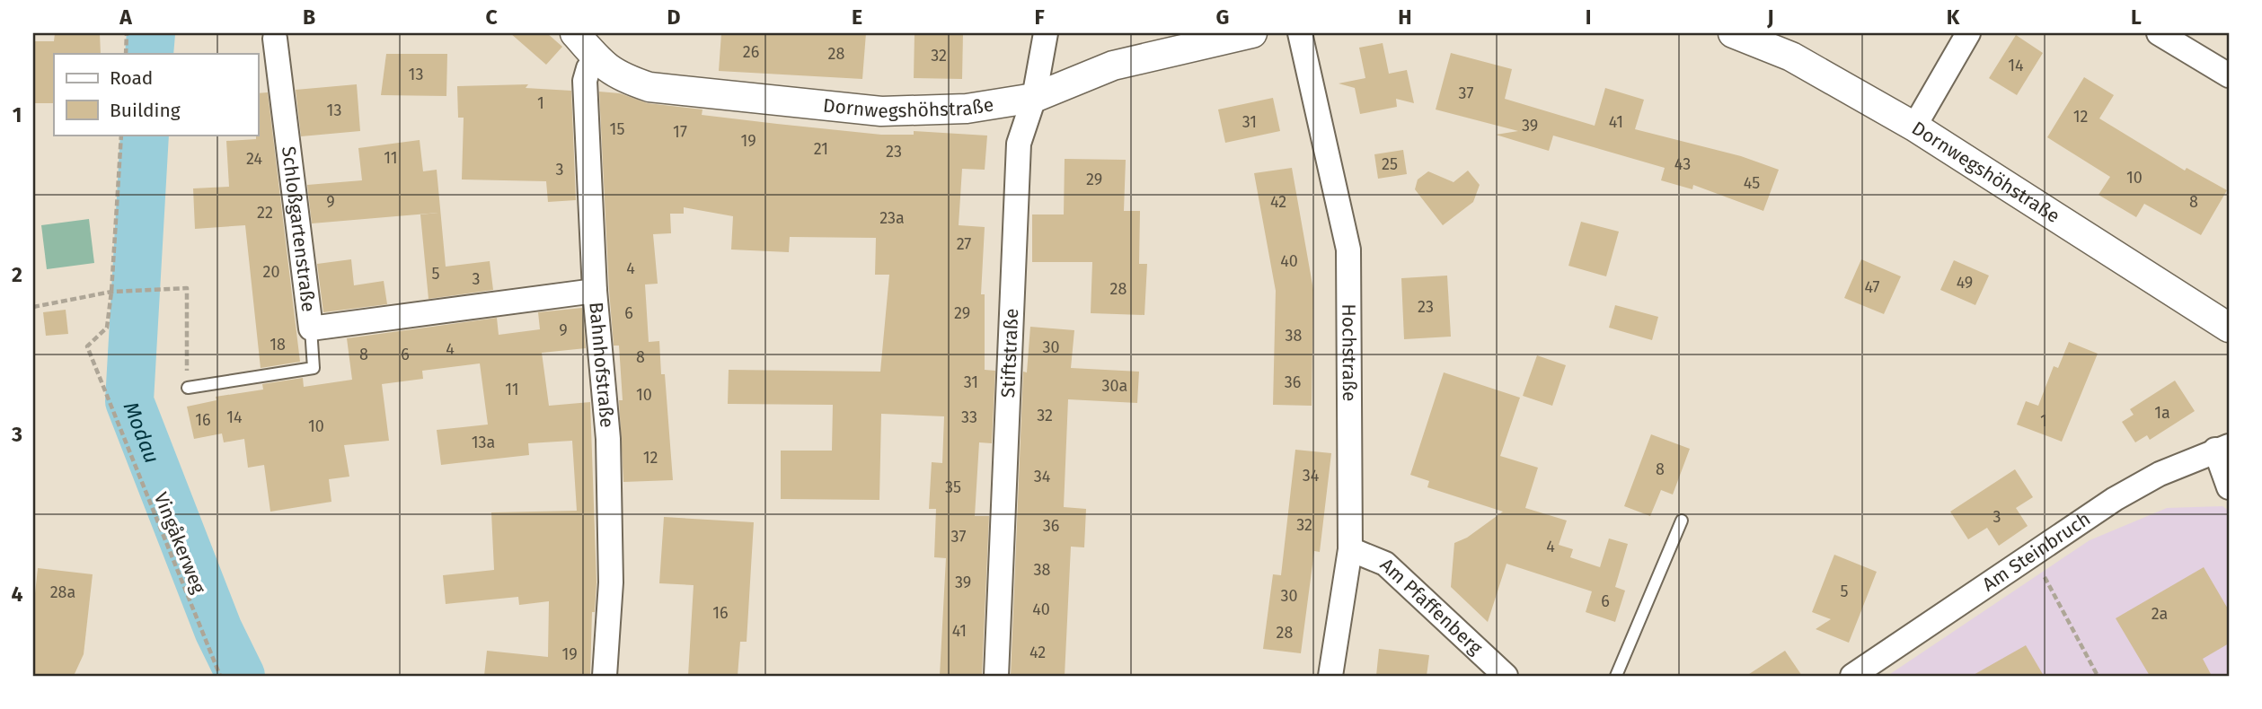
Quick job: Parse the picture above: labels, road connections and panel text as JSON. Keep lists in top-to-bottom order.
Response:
{
  "streets": {
    "street": [
      "Dornwegshöhstraße",
      "Schloßgartenstraße",
      "Stiftstraße",
      "Hochstraße",
      "Bahnhofstraße",
      "Am Steinbruch",
      "Am Pfaffenberg"
    ],
    "path": ["Vingåkerweg"]
  },
  "crossings": [
    ["Dornwegshöhstraße", "Stiftstraße"],
    ["Dornwegshöhstraße", "Bahnhofstraße"],
    ["Schloßgartenstraße", "Bahnhofstraße"],
    ["Hochstraße", "Am Pfaffenberg"]
  ],
  "water": ["Modau"],
  "house_numbers": [
    "26",
    "28",
    "32",
    "14",
    "13",
    "37",
    "1",
    "13",
    "12",
    "31",
    "41",
    "39",
    "15",
    "17",
    "19",
    "21",
    "23",
    "11",
    "24",
    "25",
    "43",
    "3",
    "10",
    "29",
    "45",
    "9",
    "42",
    "8",
    "22",
    "23a",
    "27",
    "40",
    "4",
    "20",
    "5",
    "3",
    "49",
    "47",
    "28",
    "23",
    "6",
    "29",
    "9",
    "38",
    "18",
    "30",
    "4",
    "8",
    "6",
    "8",
    "31",
    "36",
    "30a",
    "11",
    "10",
    "1a",
    "32",
    "14",
    "33",
    "16",
    "1",
    "10",
    "13a",
    "12",
    "8",
    "34",
    "34",
    "35",
    "3",
    "32",
    "36",
    "37",
    "4",
    "38",
    "39",
    "5",
    "28a",
    "30",
    "6",
    "40",
    "16",
    "2a",
    "41",
    "28",
    "42",
    "19"
  ],
  "legend": ["Road", "Building"],
  "grid": {
    "columns": [
      "A",
      "B",
      "C",
      "D",
      "E",
      "F",
      "G",
      "H",
      "I",
      "J",
      "K",
      "L"
    ],
    "rows": [
      "1",
      "2",
      "3",
      "4"
    ]
  }
}
